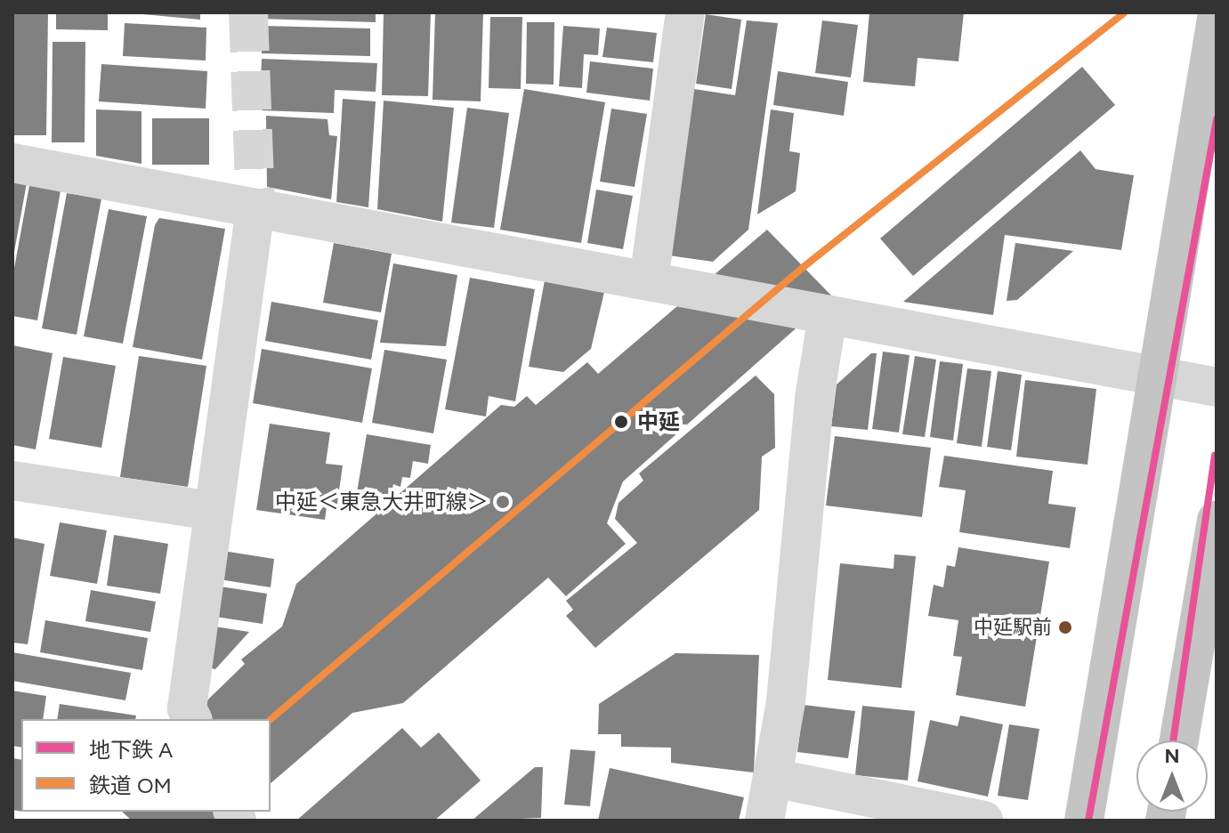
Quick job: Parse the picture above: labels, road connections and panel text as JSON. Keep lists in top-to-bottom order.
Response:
{
  "places": ["中延", "中延＜東急大井町線＞", "中延駅前"],
  "lines": ["rail line OM", "metro line A"],
  "legend": ["地下鉄 A", "鉄道 OM"],
  "north": "top"
}
